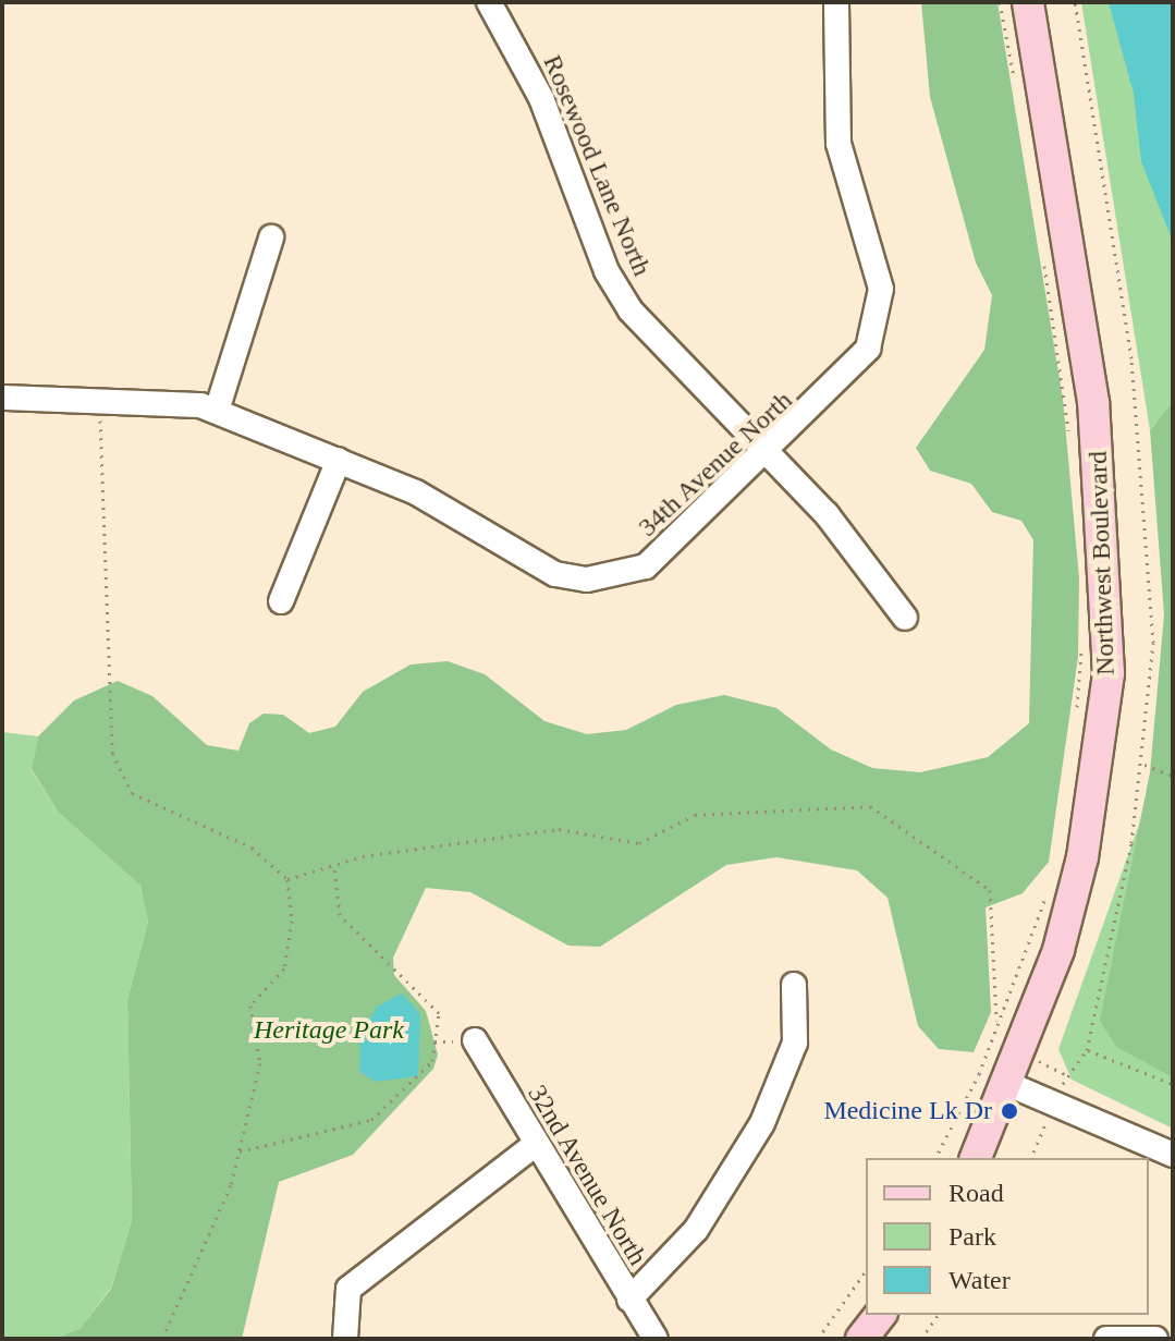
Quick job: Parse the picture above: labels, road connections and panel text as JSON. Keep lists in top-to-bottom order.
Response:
{
  "streets": {
    "main road": ["Northwest Boulevard"],
    "street": ["Rosewood Lane North", "34th Avenue North", "32nd Avenue North"]
  },
  "crossings": [
    ["Rosewood Lane North", "34th Avenue North"]
  ],
  "parks": ["Heritage Park"],
  "places": ["Medicine Lk Dr"],
  "legend": ["Road", "Park", "Water"]
}
